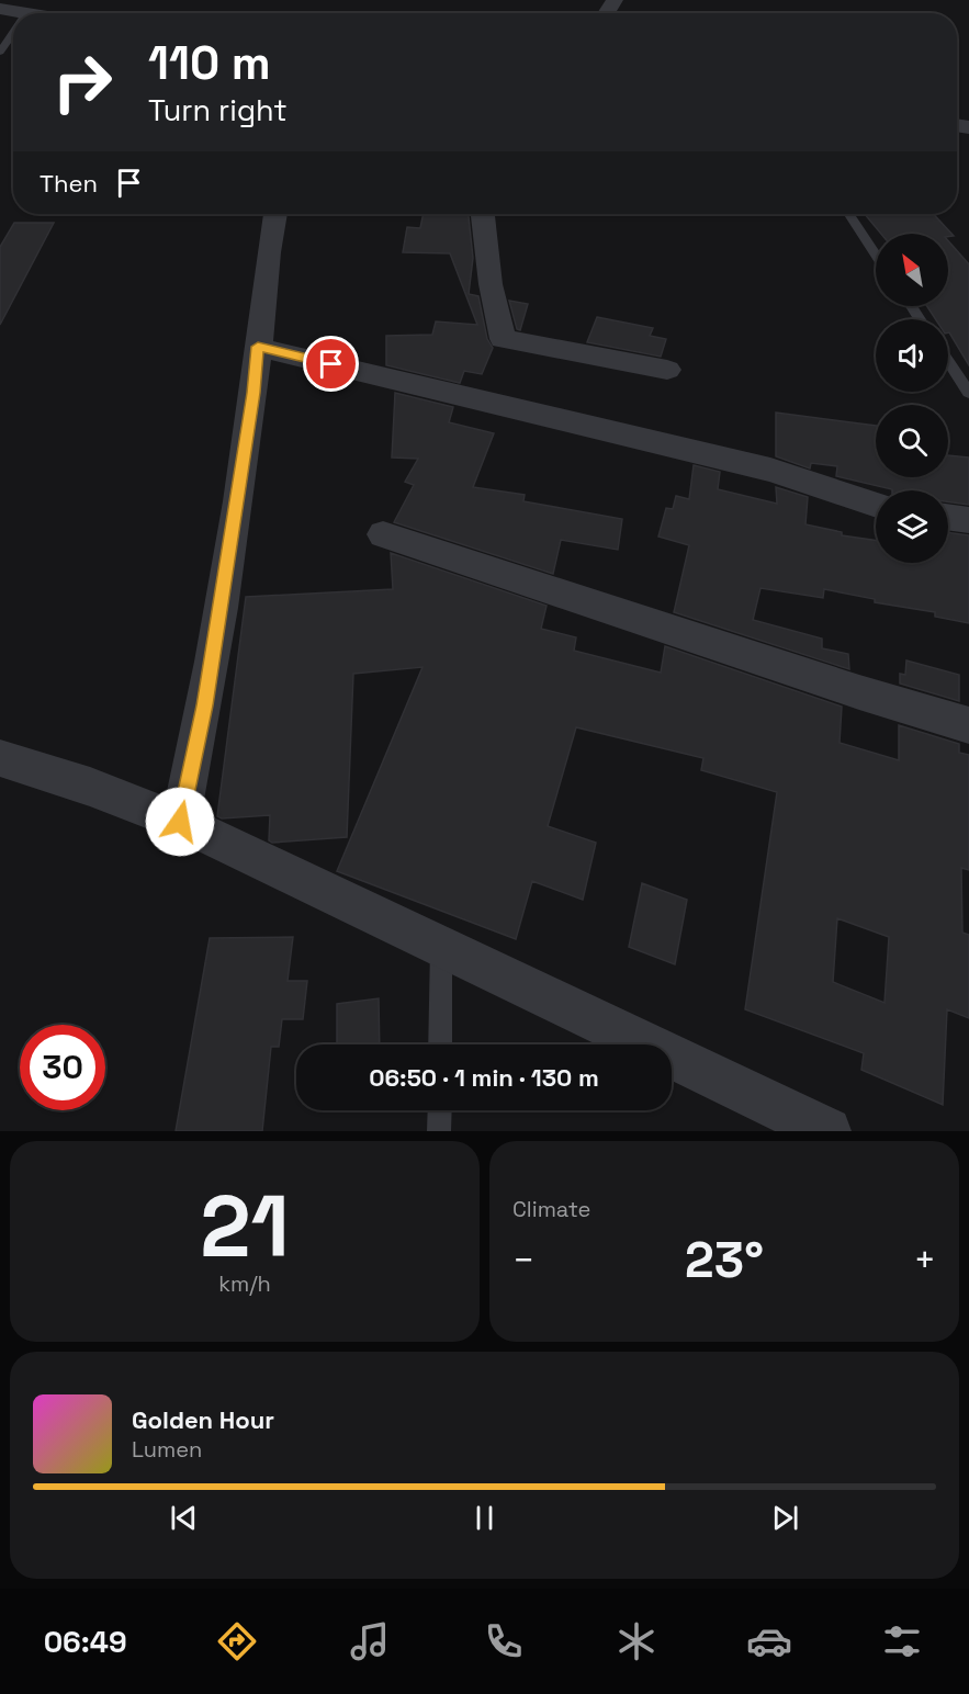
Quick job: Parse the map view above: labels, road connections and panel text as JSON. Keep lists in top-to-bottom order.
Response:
{
  "north": "top left",
  "page": {
    "turn": ["110 m", "Turn right"],
    "then": "Then",
    "limit": "30",
    "trip": "06:50 · 1 min · 130 m",
    "tile": [
      ["21", "km/h"],
      "Climate"
    ],
    "heat": ["−", "23°", "+"],
    "song": ["Golden Hour", "Lumen"],
    "tabs": "06:49"
  }
}
